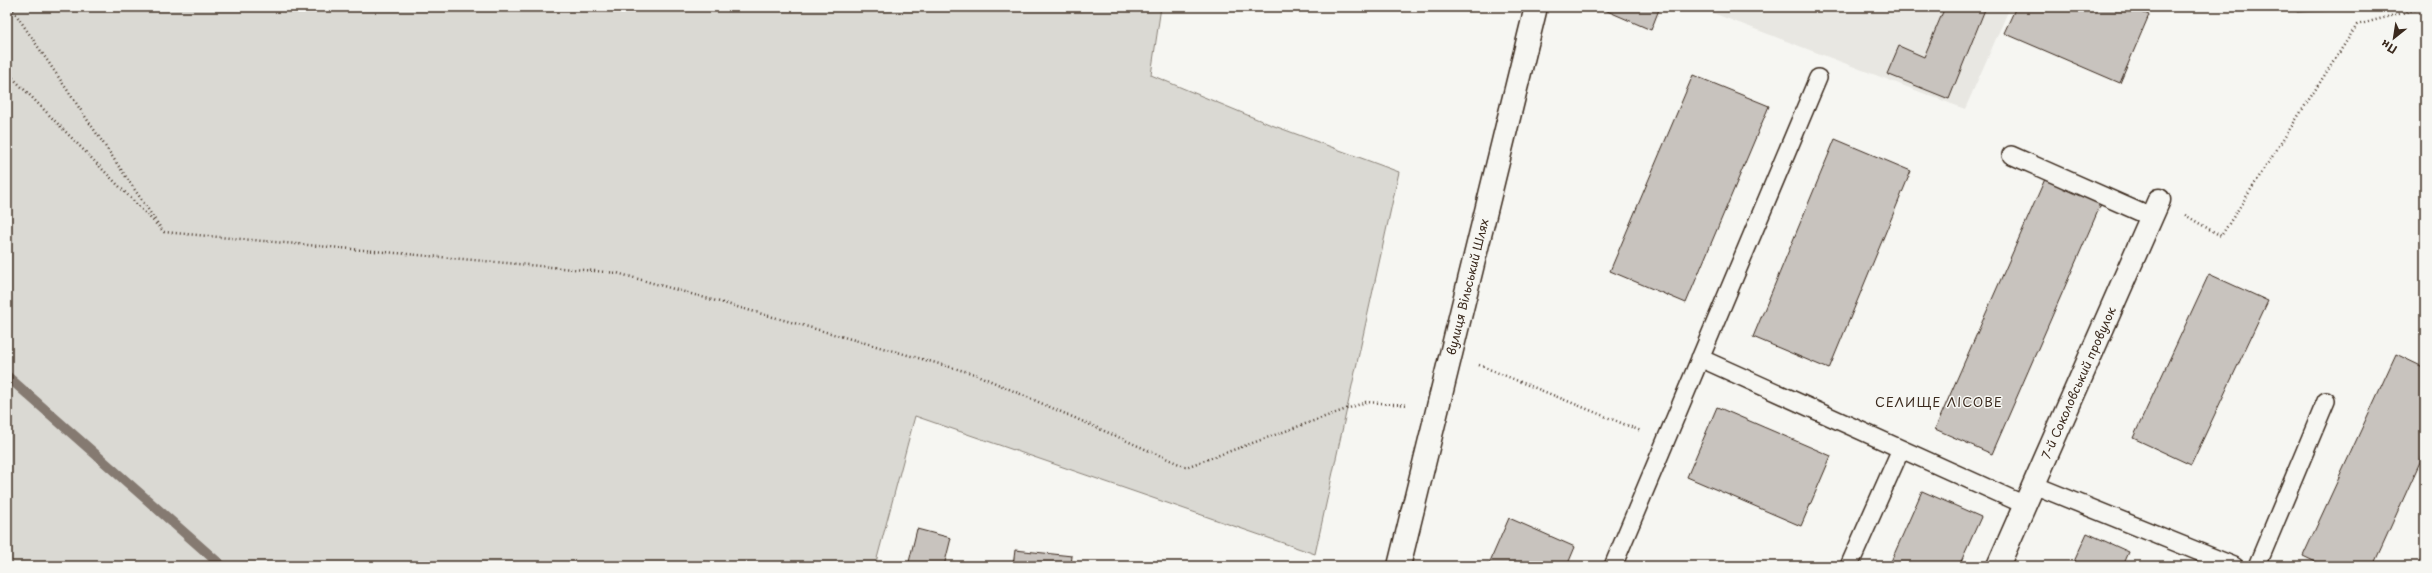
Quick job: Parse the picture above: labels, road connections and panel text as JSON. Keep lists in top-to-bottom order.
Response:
{
  "streets": {
    "street": ["вулиця Вільський Шлях", "7-й Соколовський провулок"]
  },
  "districts": ["СЕЛИЩЕ ЛІСОВЕ"],
  "north": "bottom left"
}
